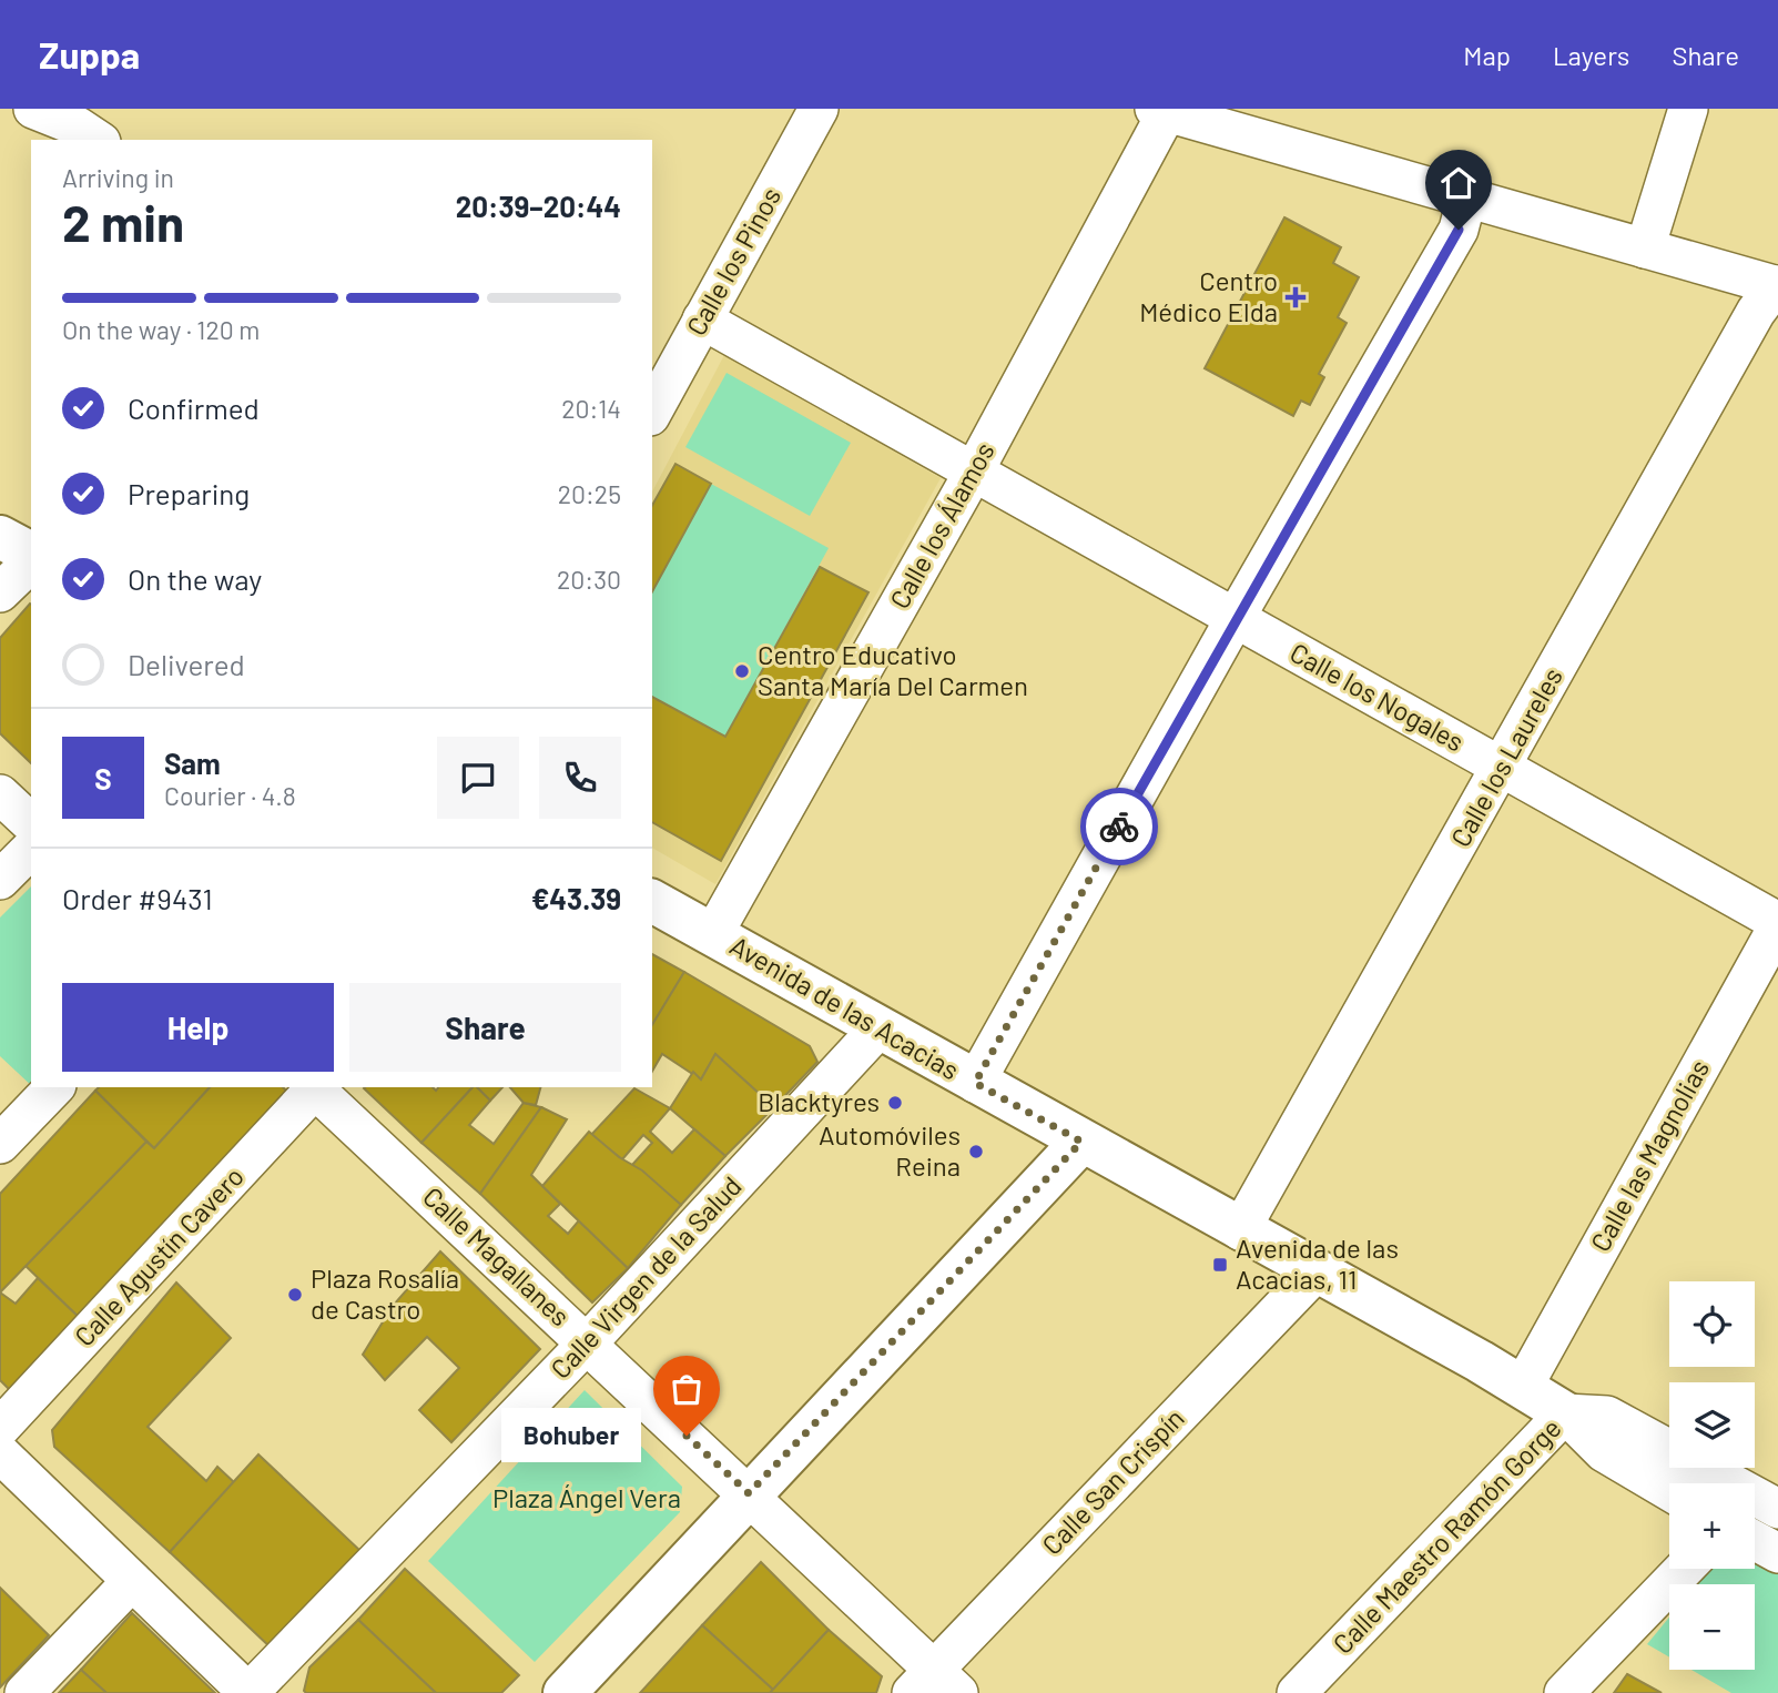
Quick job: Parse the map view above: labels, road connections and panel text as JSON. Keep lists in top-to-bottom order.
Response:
{
  "streets": {
    "street": [
      "Calle los Pinos",
      "Calle los Álamos",
      "Calle los Nogales",
      "Calle los Laureles",
      "Avenida de las Acacias",
      "Calle las Magnolias",
      "Calle Agustín Cavero",
      "Calle Magallanes",
      "Calle Virgen de la Salud",
      "Calle San Crispín",
      "Calle Maestro Ramón Gorge"
    ]
  },
  "crossings": [
    ["Calle los Pinos", "Calle los Nogales"],
    ["Calle los Álamos", "Calle los Nogales"],
    ["Calle los Álamos", "Avenida de las Acacias"],
    ["Calle los Nogales", "Calle los Laureles"],
    ["Calle los Nogales", "Calle las Magnolias"],
    ["Calle los Laureles", "Avenida de las Acacias"],
    ["Avenida de las Acacias", "Calle las Magnolias"],
    ["Avenida de las Acacias", "Calle Virgen de la Salud"],
    ["Avenida de las Acacias", "Calle San Crispín"],
    ["Avenida de las Acacias", "Calle Maestro Ramón Gorge"],
    ["Calle Agustín Cavero", "Calle Magallanes"],
    ["Calle Magallanes", "Calle Virgen de la Salud"],
    ["Calle Magallanes", "Calle San Crispín"]
  ],
  "parks": ["Plaza Ángel Vera"],
  "places": {
    "health": ["Centro Médico Elda"],
    "other": [
      "Centro Educativo Santa María Del Carmen",
      "Blacktyres",
      "Automóviles Reina",
      "Plaza Rosalía de Castro",
      "Bohuber"
    ],
    "transit": ["Avenida de las Acacias, 11"]
  },
  "page": {
    "header": "Zuppa",
    "nav": ["Map", "Layers", "Share"],
    "heading": ["2 min", "Arriving in", "20:39–20:44"],
    "panel": [
      "Sam",
      "Courier · 4.8",
      "Order #9431",
      "€43.39"
    ],
    "bar": "On the way · 120 m",
    "list": [
      ["Confirmed", "20:14"],
      ["Preparing", "20:25"],
      ["On the way", "20:30"],
      "Delivered"
    ],
    "round": "S",
    "buttons": ["Help", "Share"],
    "map_buttons": ["+", "−"],
    "bubble": "Bohuber"
  }
}
